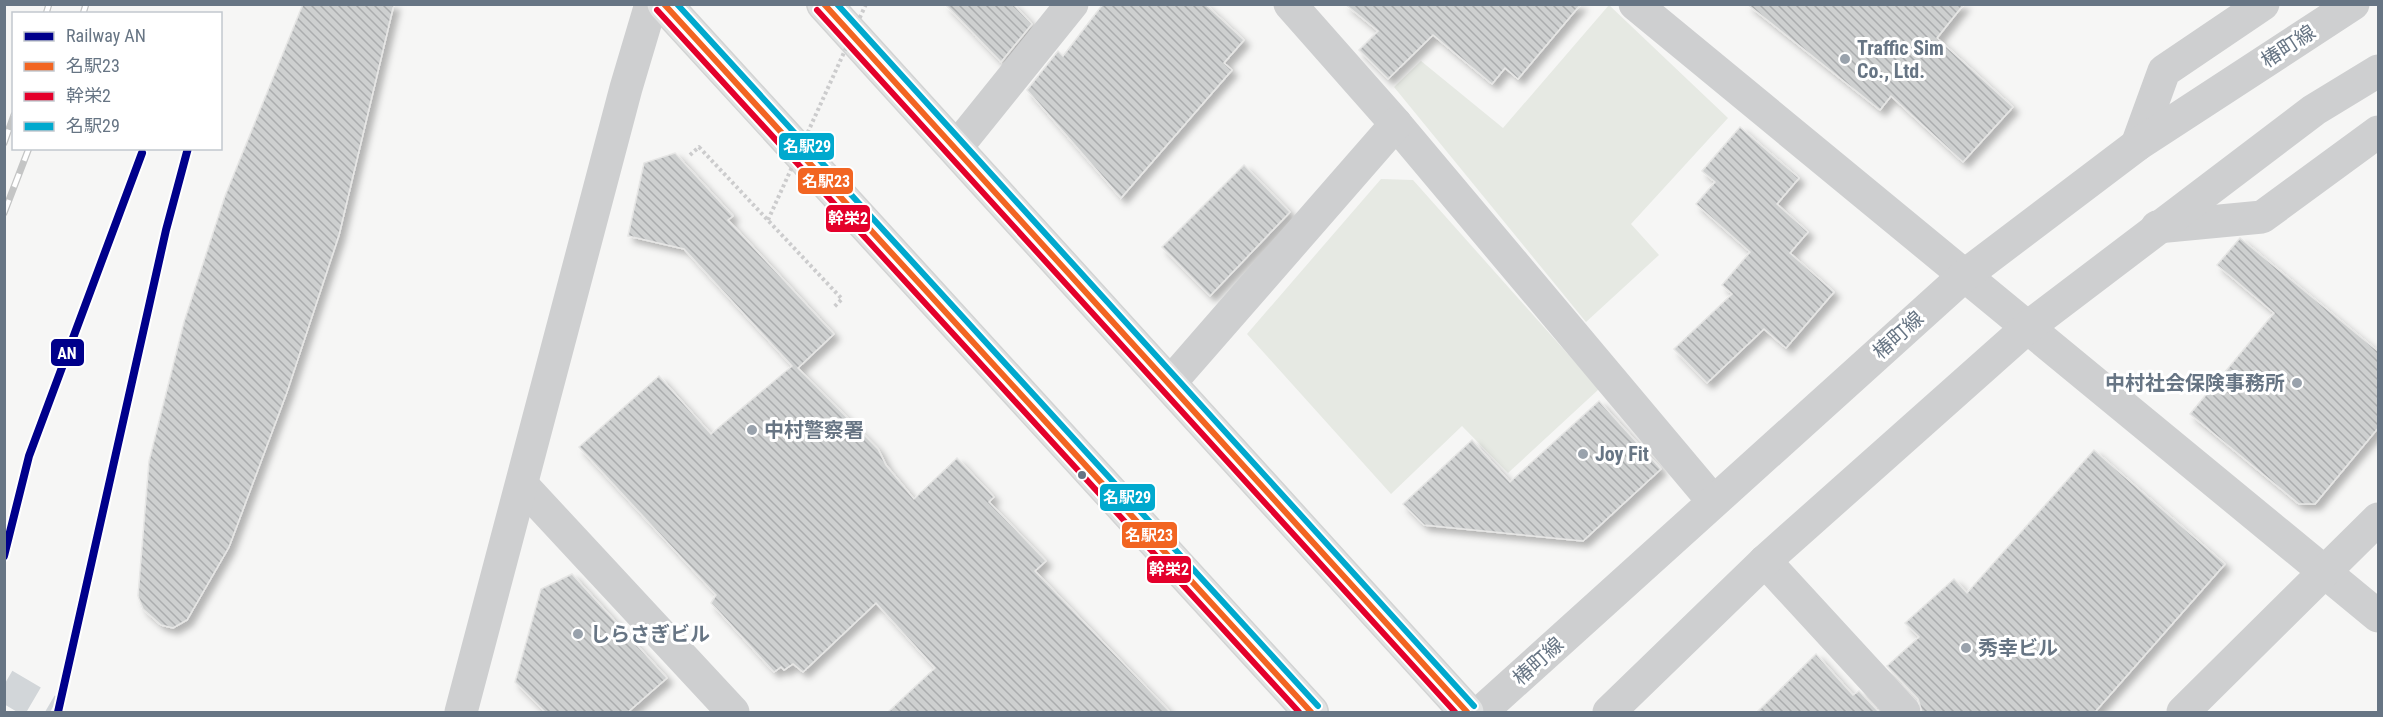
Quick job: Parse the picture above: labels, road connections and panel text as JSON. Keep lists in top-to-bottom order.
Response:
{
  "streets": {
    "street": ["椿町線"]
  },
  "places": [
    "Traffic Sim Co., Ltd.",
    "中村社会保険事務所",
    "中村警察署",
    "Joy Fit",
    "しらさぎビル",
    "秀幸ビル"
  ],
  "lines": [
    "transit line 名駅23",
    "transit line 名駅29",
    "transit line 幹栄2",
    "rail line AN"
  ],
  "legend": [
    "Railway AN",
    "名駅23",
    "幹栄2",
    "名駅29"
  ]
}
